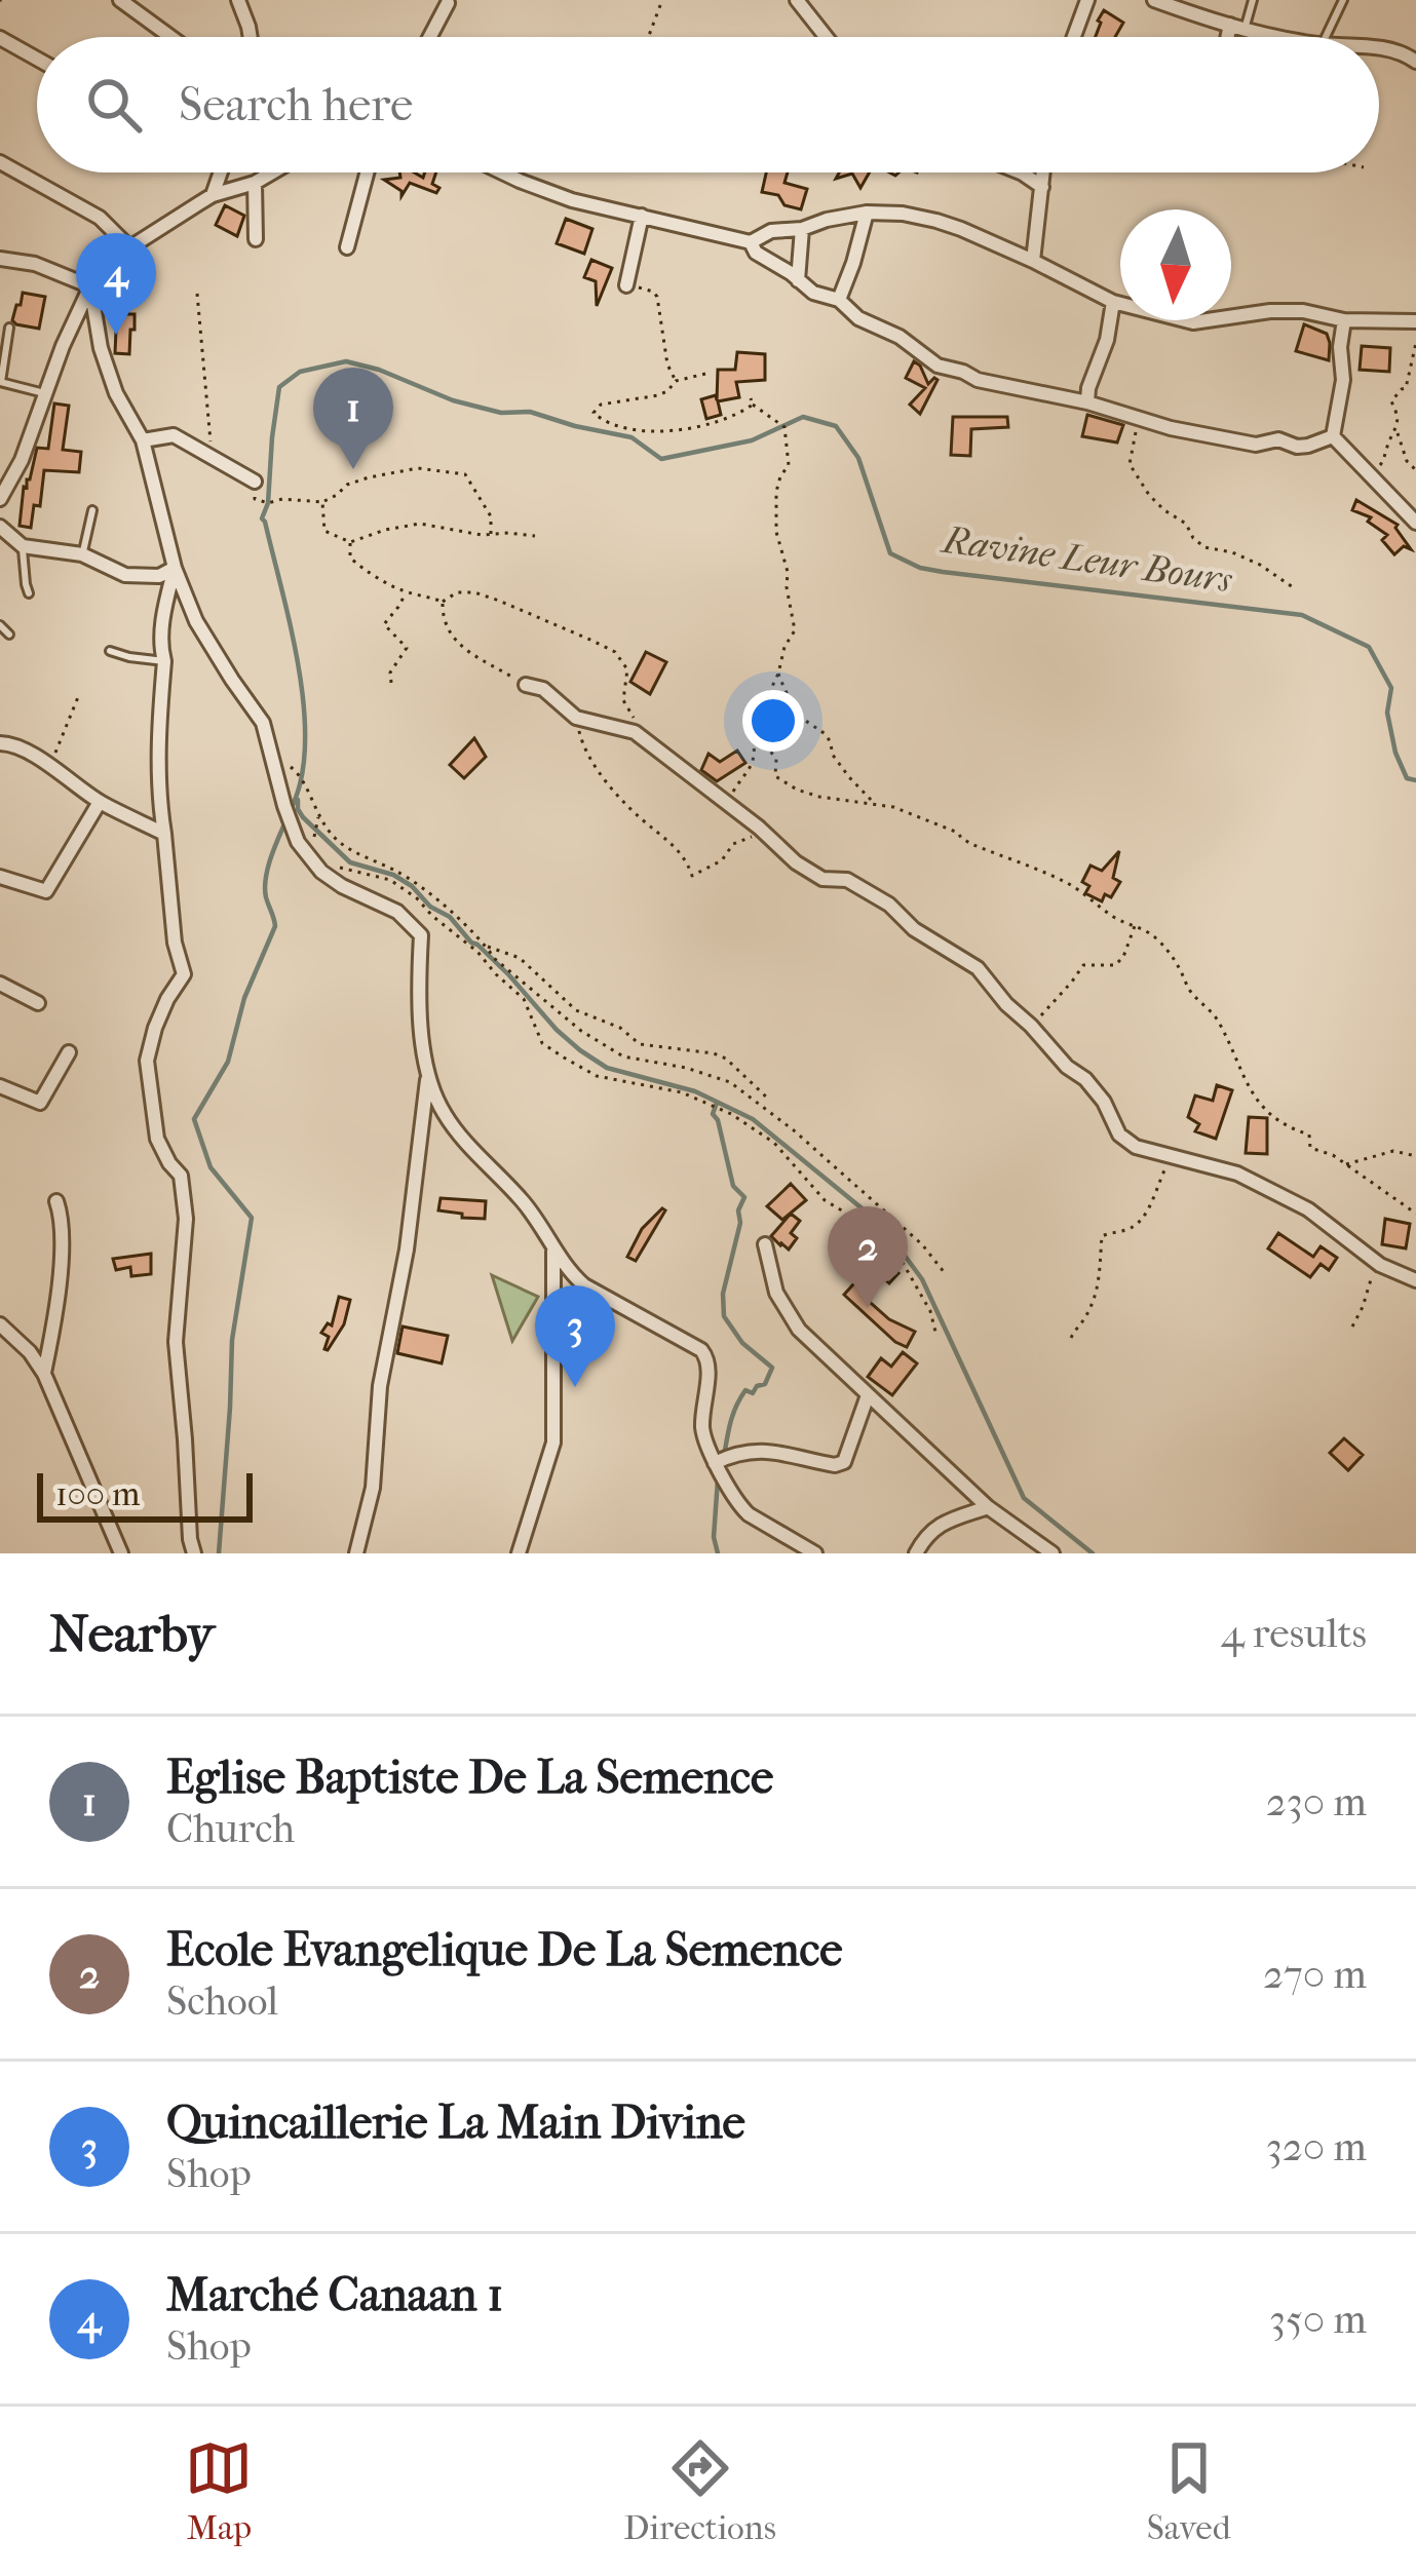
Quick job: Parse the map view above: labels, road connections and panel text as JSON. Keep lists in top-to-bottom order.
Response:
{
  "water": ["Ravine Leur Bours"],
  "scale_bar": "100 m",
  "north": "bottom",
  "page": {
    "search": "Search here",
    "pins": [
      "4",
      "1",
      "2",
      "3"
    ],
    "scale": "100 m",
    "heading": ["Nearby", "4 results"],
    "list": [
      {
        "mark": "1",
        "name": "Eglise Baptiste De La Semence",
        "note": "Church",
        "value": "230 m"
      },
      {
        "mark": "2",
        "name": "Ecole Evangelique De La Semence",
        "note": "School",
        "value": "270 m"
      },
      {
        "mark": "3",
        "name": "Quincaillerie La Main Divine",
        "note": "Shop",
        "value": "320 m"
      },
      {
        "mark": "4",
        "name": "Marché Canaan 1",
        "note": "Shop",
        "value": "350 m"
      }
    ],
    "nav": ["Map", "Directions", "Saved"]
  }
}
